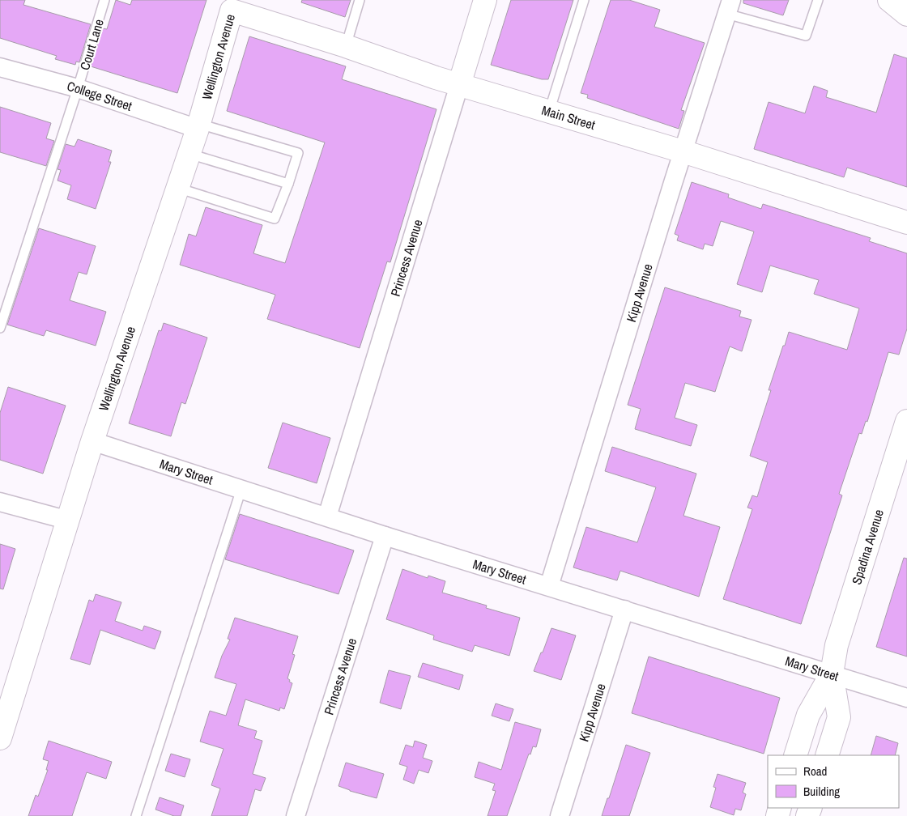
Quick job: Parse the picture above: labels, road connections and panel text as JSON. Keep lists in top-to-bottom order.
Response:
{
  "streets": {
    "street": [
      "Wellington Avenue",
      "College Street",
      "Main Street",
      "Princess Avenue",
      "Kipp Avenue",
      "Mary Street",
      "Spadina Avenue"
    ],
    "lane": ["Court Lane"]
  },
  "crossings": [
    ["Court Lane", "College Street"],
    ["Wellington Avenue", "College Street"],
    ["Wellington Avenue", "Main Street"],
    ["Wellington Avenue", "Mary Street"],
    ["Main Street", "Princess Avenue"],
    ["Main Street", "Kipp Avenue"],
    ["Princess Avenue", "Mary Street"],
    ["Kipp Avenue", "Mary Street"],
    ["Mary Street", "Spadina Avenue"]
  ],
  "legend": ["Road", "Building"]
}
